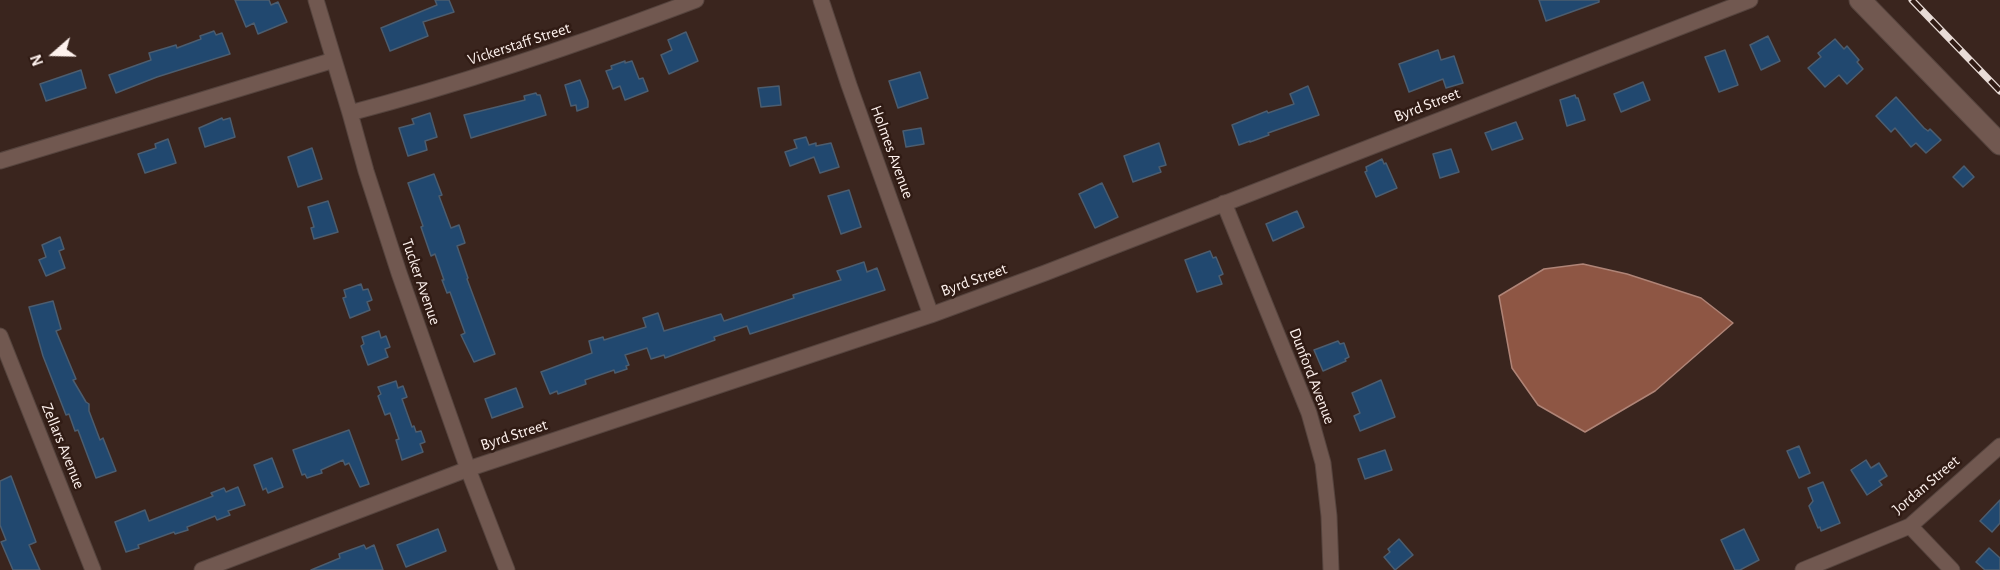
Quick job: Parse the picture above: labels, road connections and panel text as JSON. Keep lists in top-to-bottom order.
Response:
{
  "streets": {
    "street": [
      "Vickerstaff Street",
      "Byrd Street",
      "Holmes Avenue",
      "Tucker Avenue",
      "Dunford Avenue",
      "Zellars Avenue",
      "Jordan Street"
    ]
  },
  "crossings": [
    ["Vickerstaff Street", "Tucker Avenue"],
    ["Byrd Street", "Holmes Avenue"],
    ["Byrd Street", "Tucker Avenue"],
    ["Byrd Street", "Dunford Avenue"]
  ],
  "north": "left"
}
